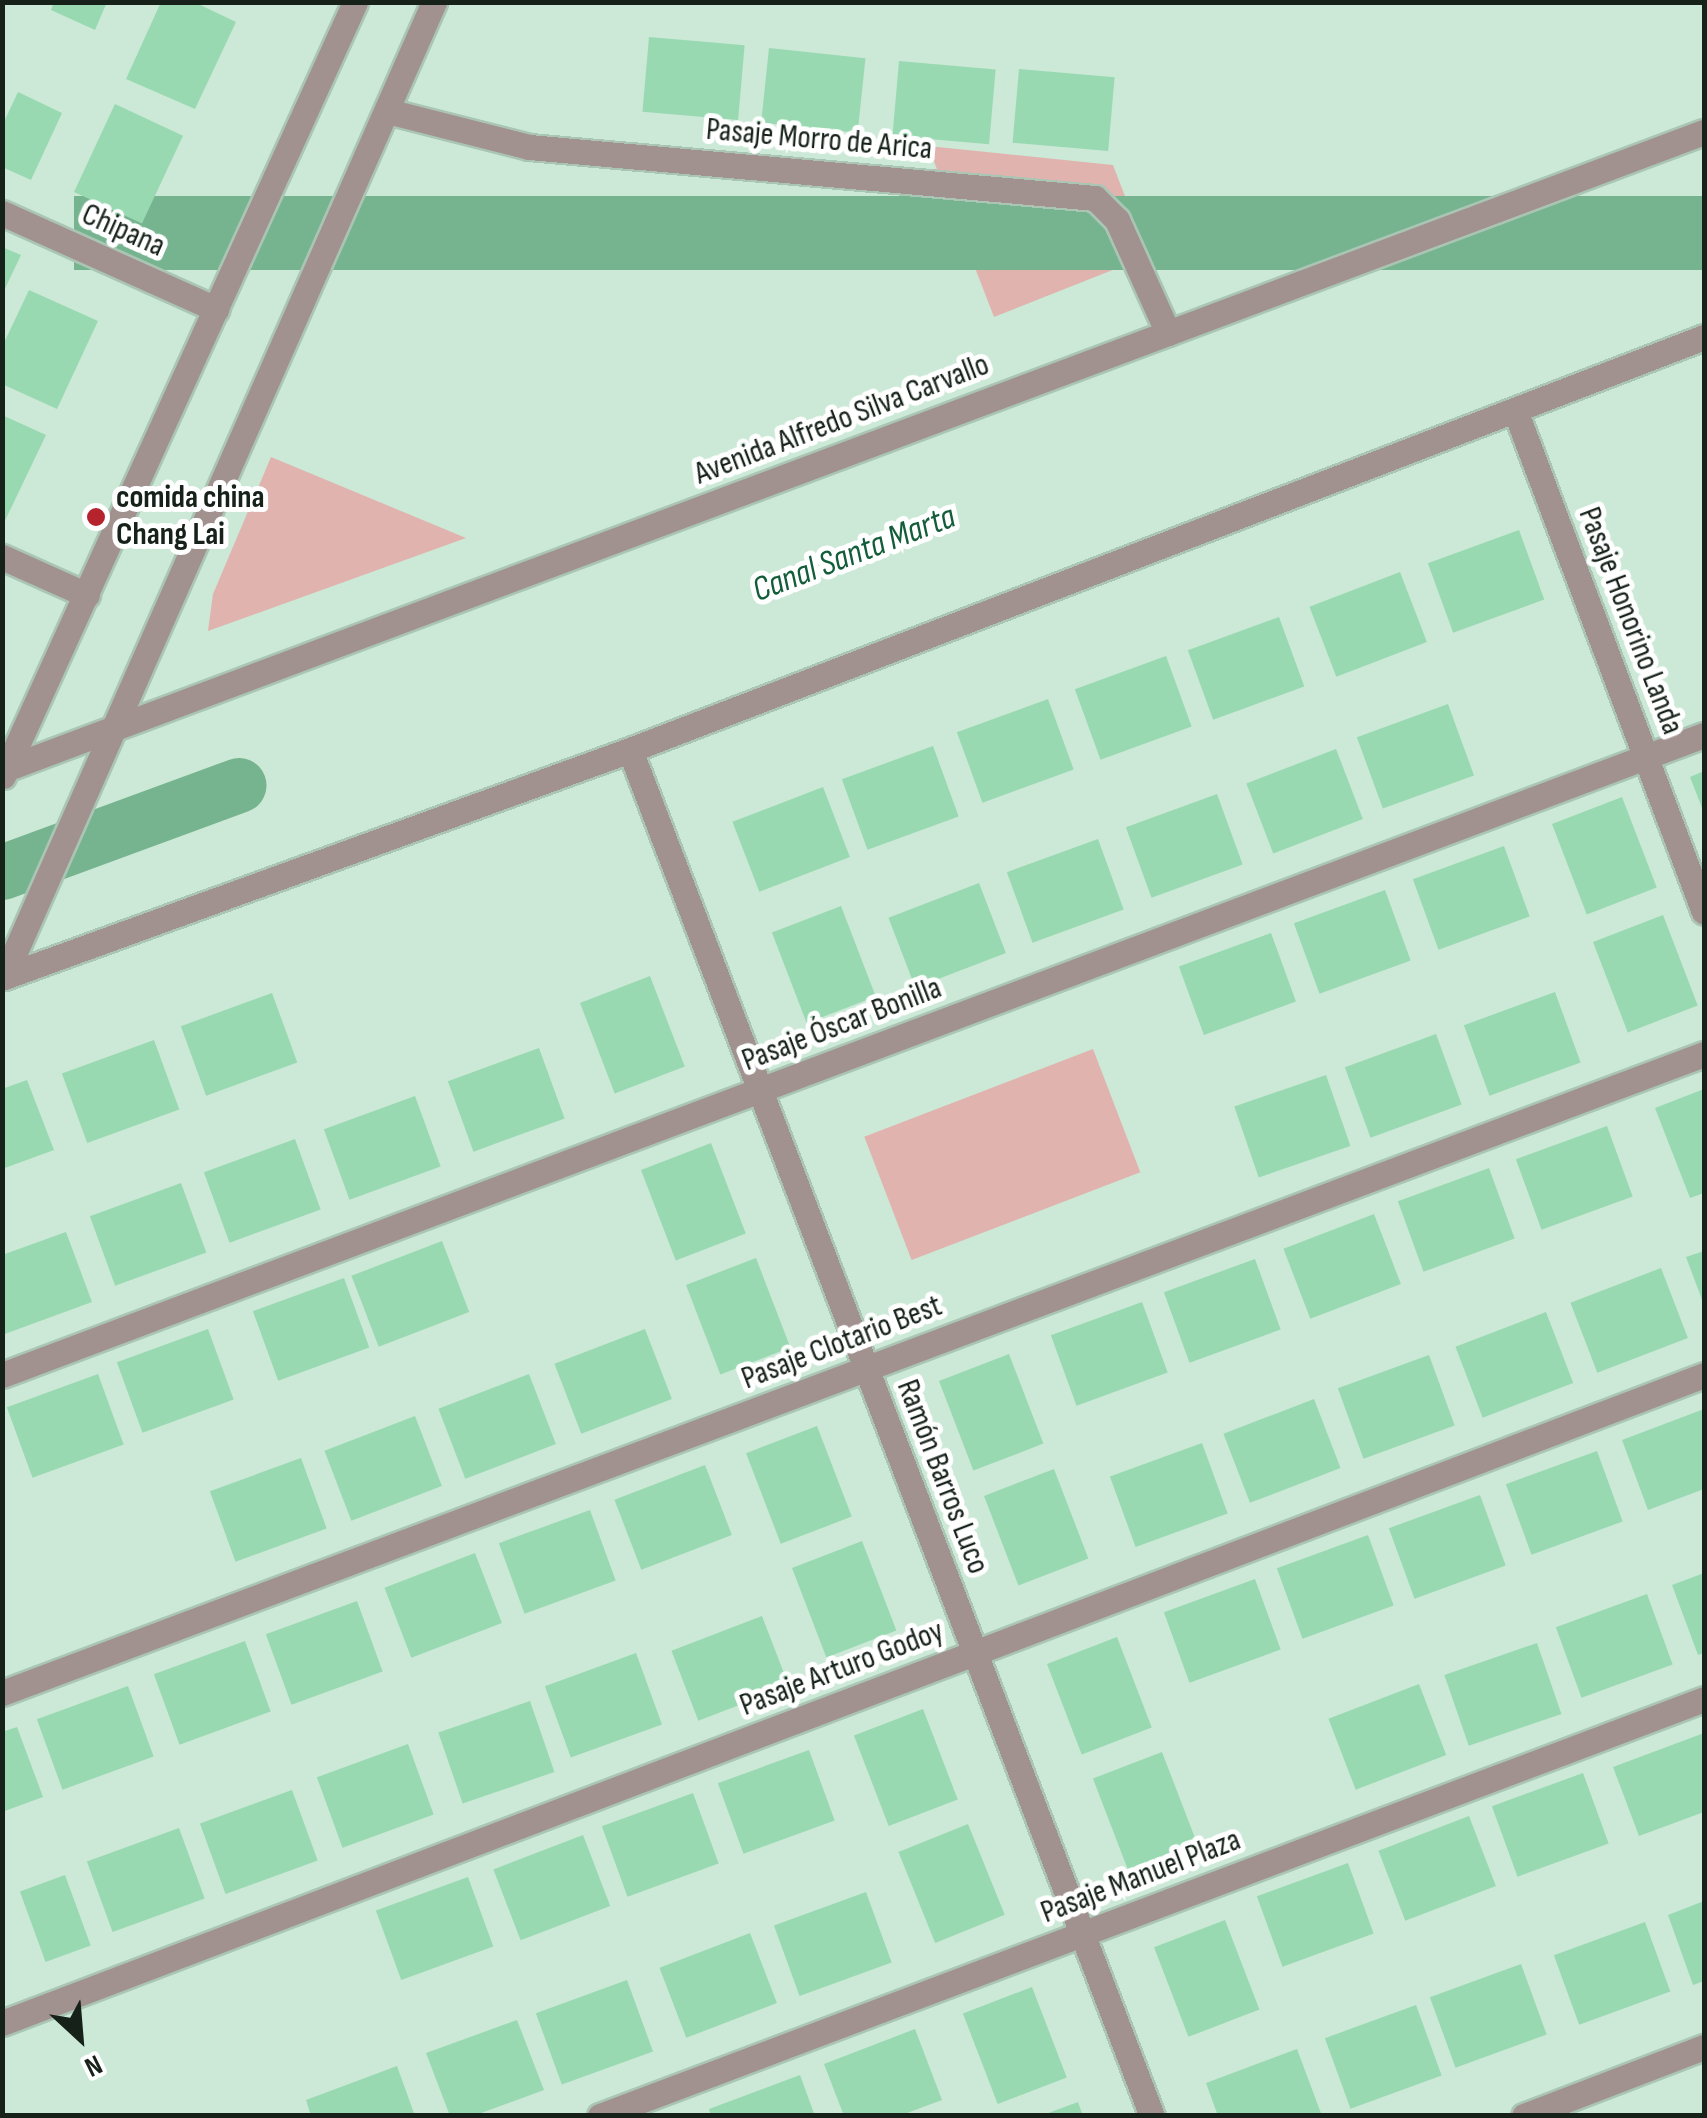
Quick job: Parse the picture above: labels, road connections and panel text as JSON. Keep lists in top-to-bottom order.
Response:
{
  "streets": {
    "street": [
      "Pasaje Morro de Arica",
      "Chipana",
      "Avenida Alfredo Silva Carvallo",
      "Pasaje Honorino Landa",
      "Pasaje Óscar Bonilla",
      "Pasaje Clotario Best",
      "Ramón Barros Luco",
      "Pasaje Arturo Godoy",
      "Pasaje Manuel Plaza"
    ]
  },
  "crossings": [
    ["Pasaje Morro de Arica", "Avenida Alfredo Silva Carvallo"],
    ["Pasaje Honorino Landa", "Pasaje Óscar Bonilla"],
    ["Pasaje Óscar Bonilla", "Ramón Barros Luco"],
    ["Pasaje Clotario Best", "Ramón Barros Luco"],
    ["Ramón Barros Luco", "Pasaje Arturo Godoy"],
    ["Ramón Barros Luco", "Pasaje Manuel Plaza"]
  ],
  "water": ["Canal Santa Marta"],
  "places": ["comida china Chang Lai"],
  "north": "bottom right"
}
